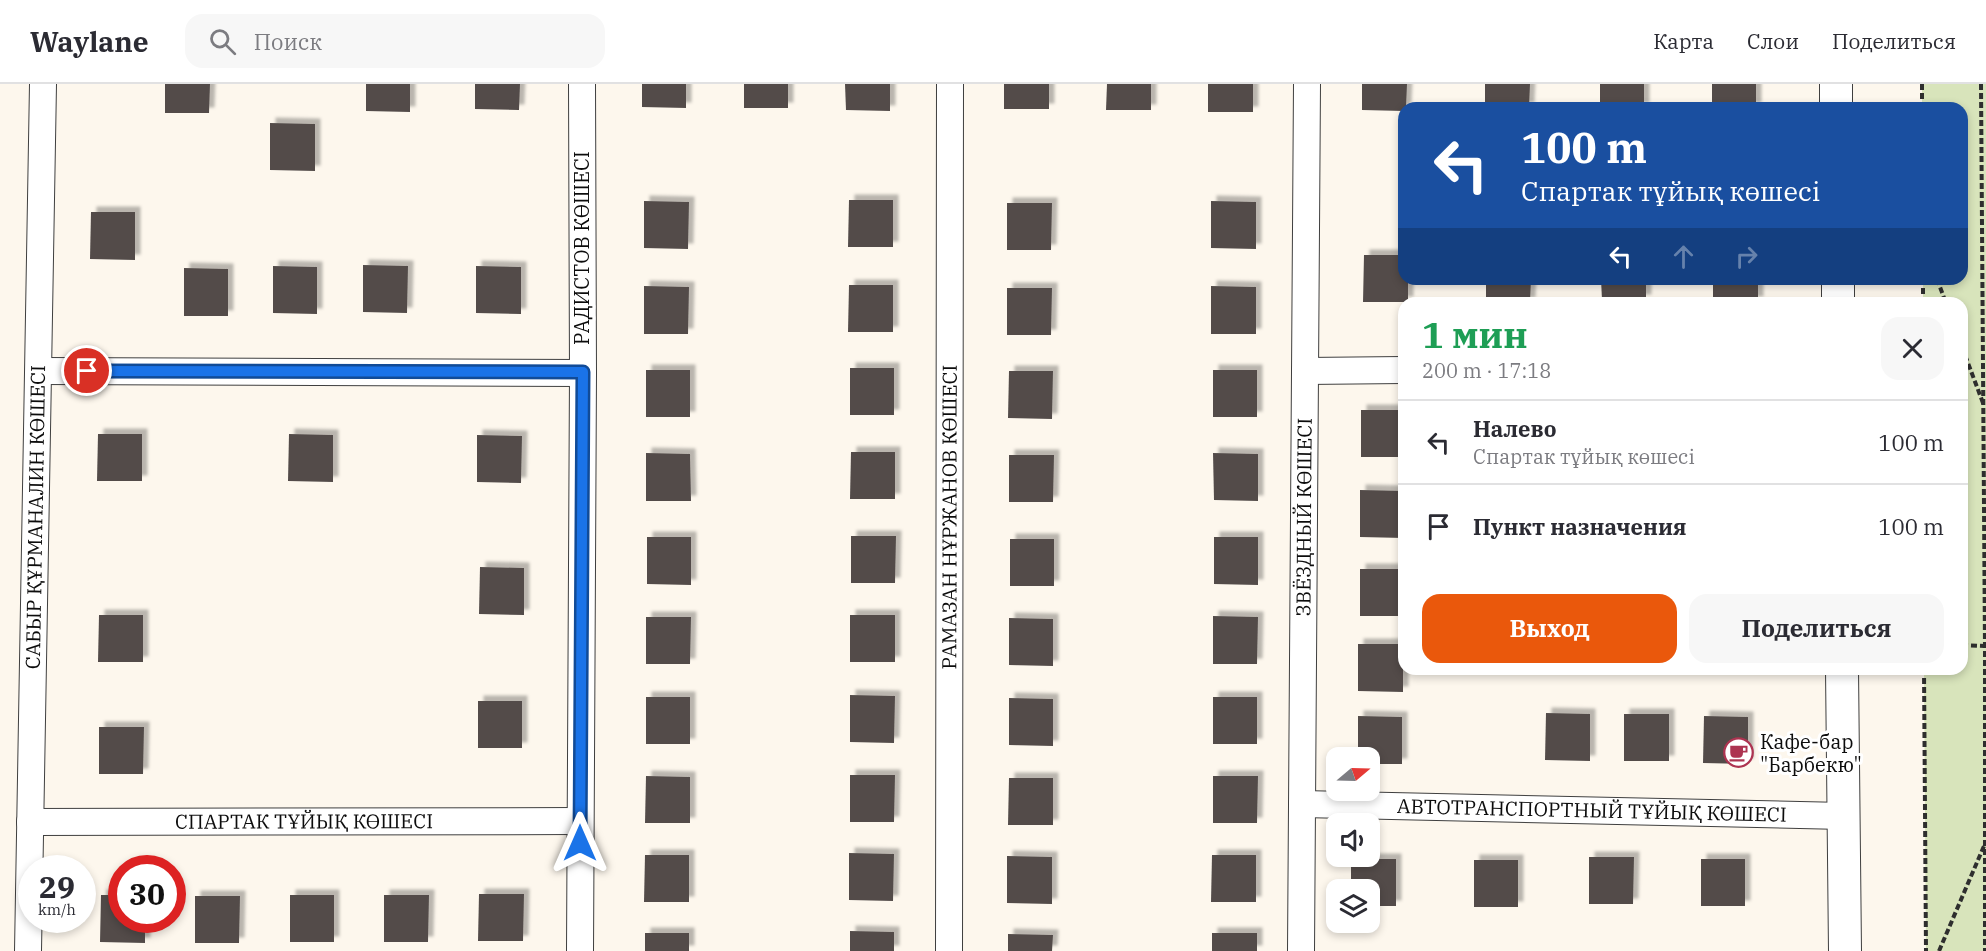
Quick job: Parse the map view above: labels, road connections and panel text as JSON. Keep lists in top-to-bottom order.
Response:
{
  "streets": {
    "street": [
      "РАДИСТОВ КӨШЕСІ",
      "САБЫР ҚҰРМАНАЛИН КӨШЕСІ",
      "РАМАЗАН НҰРЖАНОВ КӨШЕСІ",
      "ЗВЁЗДНЫЙ КӨШЕСІ",
      "АВТОТРАНСПОРТНЫЙ ТҰЙЫҚ КӨШЕСІ",
      "СПАРТАК ТҰЙЫҚ КӨШЕСІ"
    ]
  },
  "crossings": [
    ["РАДИСТОВ КӨШЕСІ", "СПАРТАК ТҰЙЫҚ КӨШЕСІ"],
    ["САБЫР ҚҰРМАНАЛИН КӨШЕСІ", "СПАРТАК ТҰЙЫҚ КӨШЕСІ"],
    ["ЗВЁЗДНЫЙ КӨШЕСІ", "АВТОТРАНСПОРТНЫЙ ТҰЙЫҚ КӨШЕСІ"]
  ],
  "places": {
    "cafe": ["Кафе-бар \"Барбекю\""]
  },
  "north": "right",
  "page": {
    "header": "Waylane",
    "search": "Поиск",
    "nav": ["Карта", "Слои", "Поделиться"],
    "turn": ["100 m", "Спартак тұйық көшесі"],
    "heading": ["1 мин", "200 m · 17:18"],
    "list": [
      {
        "name": "Налево",
        "note": "Спартак тұйық көшесі",
        "value": "100 m"
      },
      {
        "name": "Пункт назначения",
        "value": "100 m"
      }
    ],
    "buttons": ["Выход", "Поделиться"],
    "speed": "29 km/h",
    "limit": "30"
  }
}
